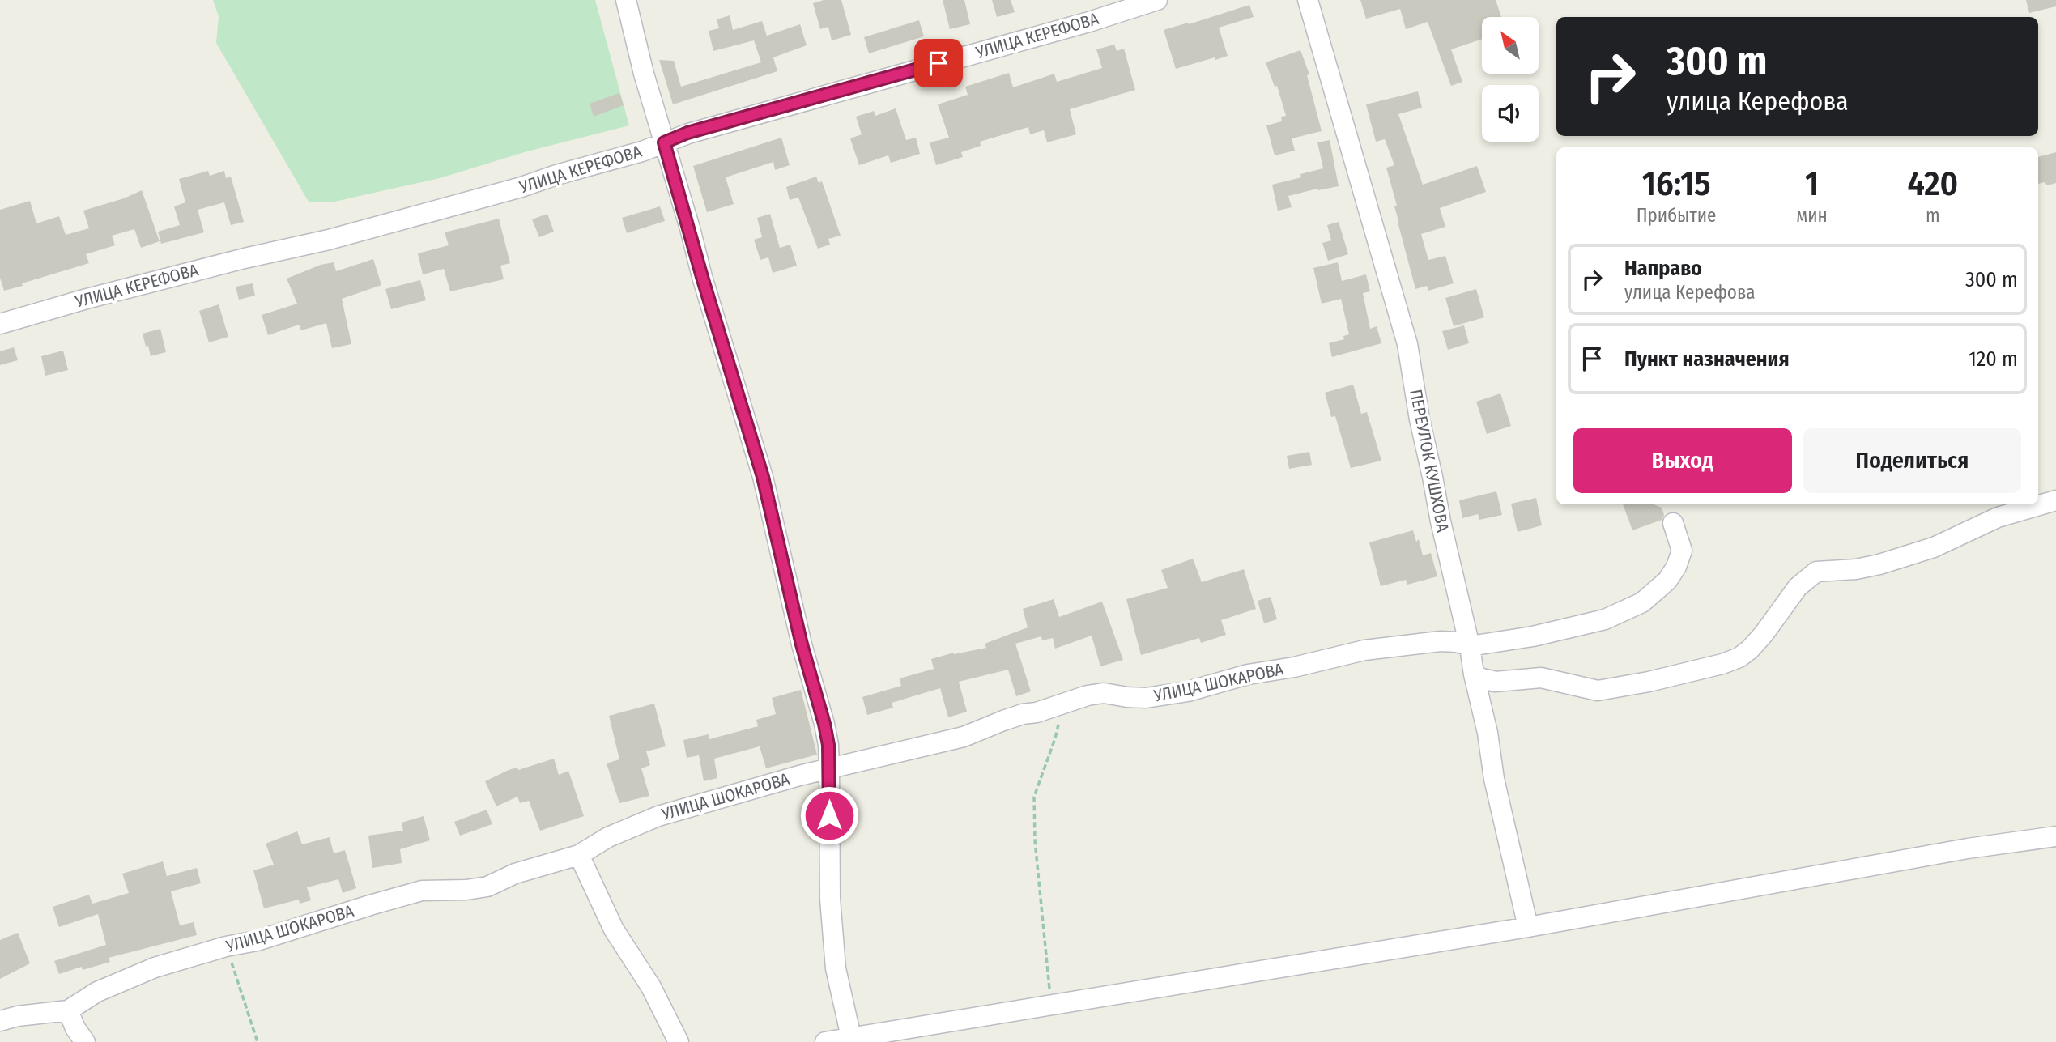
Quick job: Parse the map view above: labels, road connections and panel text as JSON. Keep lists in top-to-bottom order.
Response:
{
  "streets": {
    "street": ["УЛИЦА КЕРЕФОВА", "ПЕРЕУЛОК КУШХОВА", "УЛИЦА ШОКАРОВА"]
  },
  "crossings": [
    ["ПЕРЕУЛОК КУШХОВА", "УЛИЦА ШОКАРОВА"]
  ],
  "north": "top left",
  "page": {
    "turn": ["300 m", "улица Керефова"],
    "eta": [
      "16:15",
      "Прибытие",
      "1",
      "мин",
      "420",
      "m"
    ],
    "list": [
      {
        "name": "Направо",
        "note": "улица Керефова",
        "value": "300 m"
      },
      {
        "name": "Пункт назначения",
        "value": "120 m"
      }
    ],
    "buttons": ["Выход", "Поделиться"]
  }
}
